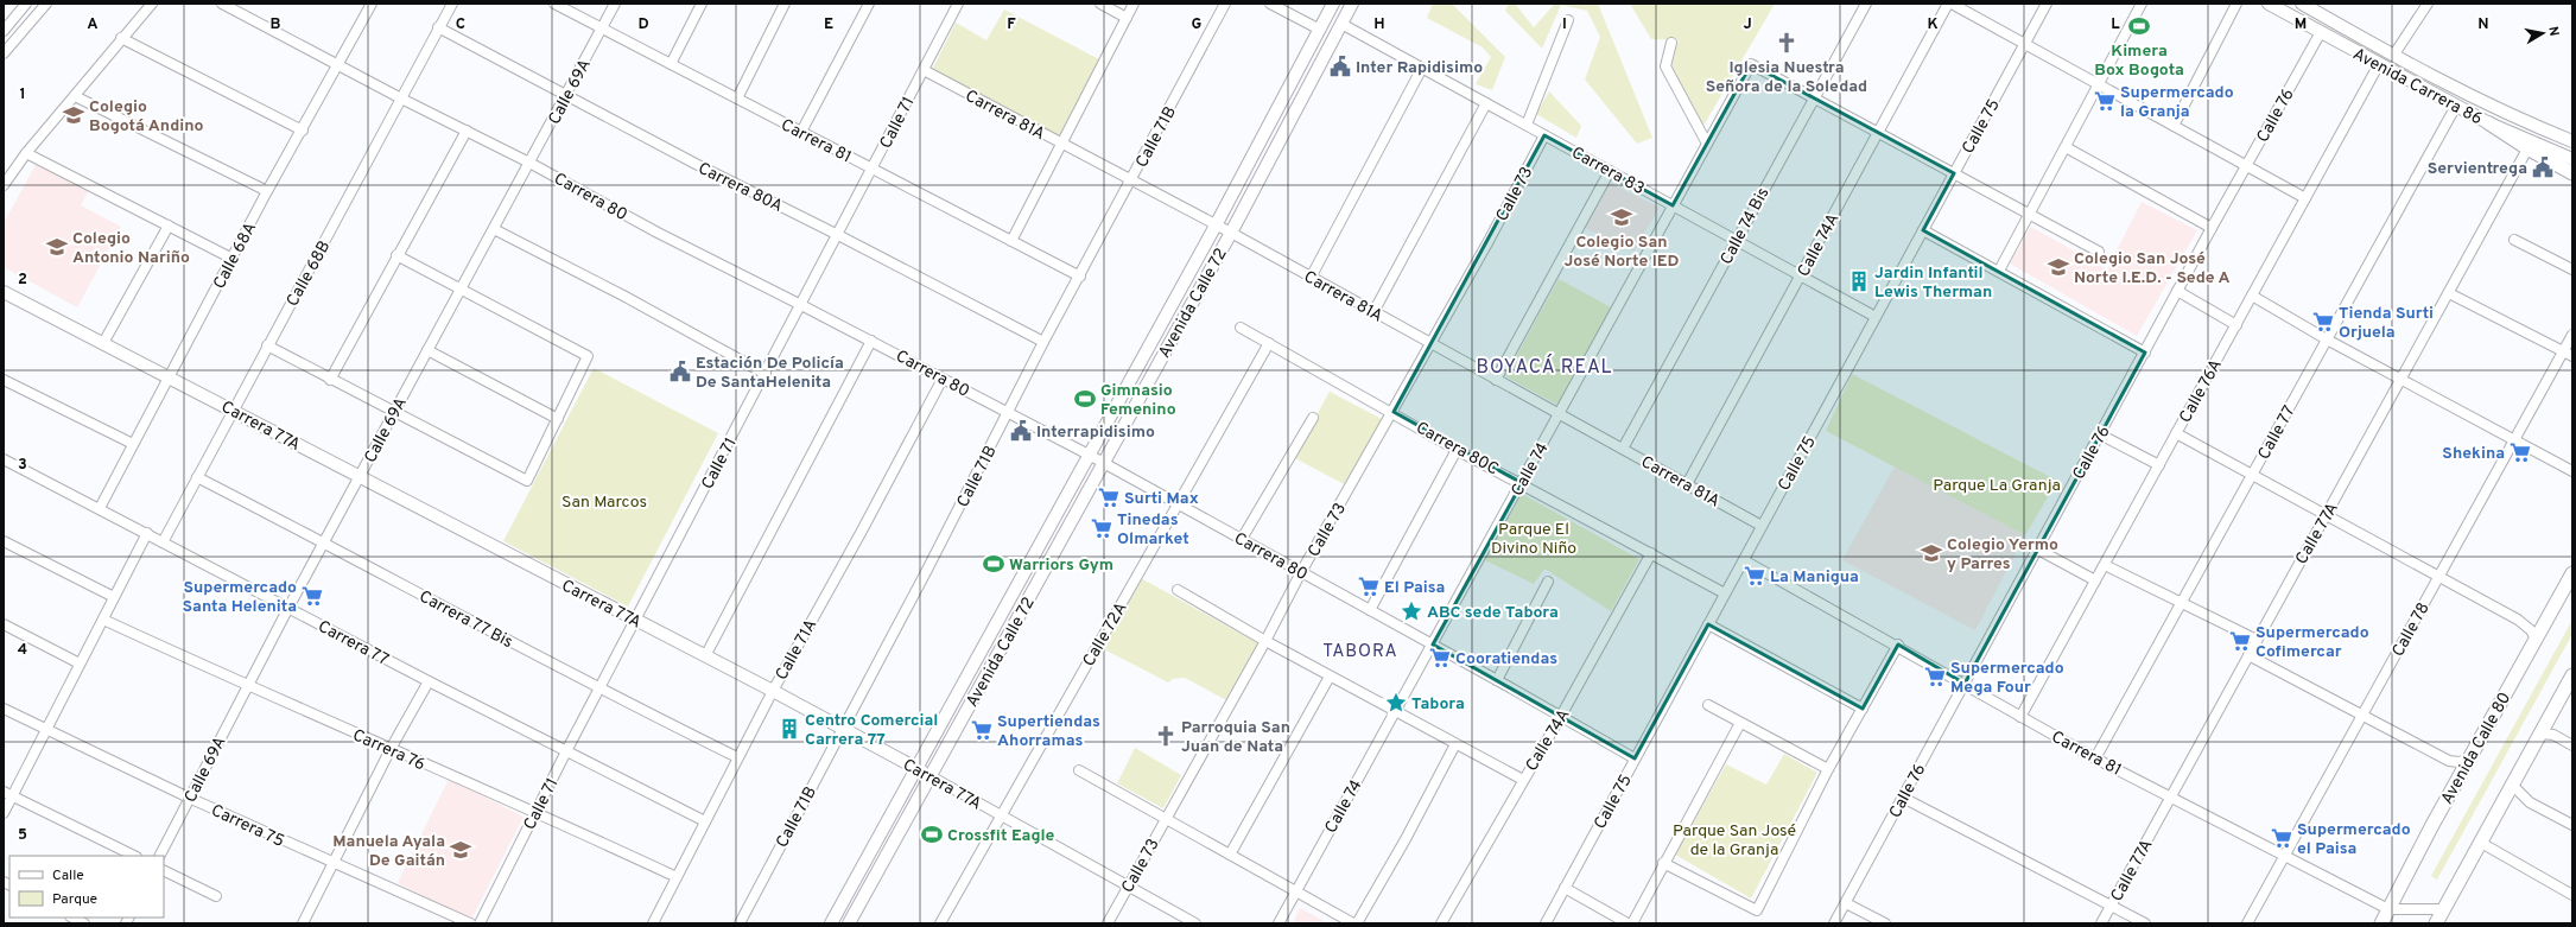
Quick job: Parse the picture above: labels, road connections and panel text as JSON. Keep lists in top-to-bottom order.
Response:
{
  "streets": {
    "highway": ["Avenida Calle 80"],
    "main road": ["Avenida Carrera 86", "Avenida Calle 72", "Carrera 77A"],
    "street": [
      "Calle 69A",
      "Carrera 81A",
      "Calle 76",
      "Calle 71",
      "Calle 75",
      "Calle 71B",
      "Carrera 81",
      "Carrera 83",
      "Carrera 80A",
      "Calle 73",
      "Carrera 80",
      "Calle 74 Bis",
      "Calle 74A",
      "Calle 68A",
      "Calle 68B",
      "Calle 76A",
      "Calle 77",
      "Carrera 80C",
      "Calle 74",
      "Calle 77A",
      "Carrera 77 Bis",
      "Calle 78",
      "Calle 72A",
      "Carrera 77",
      "Calle 71A",
      "Carrera 76",
      "Carrera 75"
    ]
  },
  "crossings": [
    ["Avenida Carrera 86", "Calle 76"],
    ["Avenida Carrera 86", "Calle 76A"],
    ["Avenida Carrera 86", "Calle 77"],
    ["Calle 69A", "Carrera 81"],
    ["Calle 69A", "Carrera 80A"],
    ["Calle 69A", "Carrera 80"],
    ["Calle 69A", "Carrera 77A"],
    ["Calle 69A", "Carrera 77 Bis"],
    ["Calle 69A", "Carrera 77"],
    ["Calle 69A", "Carrera 76"],
    ["Calle 69A", "Carrera 75"],
    ["Carrera 81A", "Calle 71"],
    ["Carrera 81A", "Calle 75"],
    ["Carrera 81A", "Calle 71B"],
    ["Carrera 81A", "Calle 73"],
    ["Carrera 81A", "Calle 74 Bis"],
    ["Carrera 81A", "Calle 74A"],
    ["Carrera 81A", "Avenida Calle 72"],
    ["Carrera 81A", "Calle 74"],
    ["Calle 76", "Carrera 81"],
    ["Calle 71", "Carrera 81"],
    ["Calle 71", "Carrera 80A"],
    ["Calle 71", "Carrera 80"],
    ["Calle 71", "Carrera 77A"],
    ["Calle 71", "Carrera 77 Bis"],
    ["Calle 71", "Carrera 77"],
    ["Calle 71", "Carrera 76"],
    ["Calle 75", "Carrera 81"],
    ["Calle 75", "Carrera 83"],
    ["Calle 75", "Carrera 80"],
    ["Calle 75", "Carrera 80C"],
    ["Calle 71B", "Carrera 81"],
    ["Calle 71B", "Carrera 80A"],
    ["Calle 71B", "Carrera 80"],
    ["Calle 71B", "Carrera 77A"],
    ["Carrera 81", "Calle 76A"],
    ["Carrera 81", "Calle 77"],
    ["Carrera 81", "Calle 77A"],
    ["Carrera 81", "Calle 78"],
    ["Carrera 81", "Avenida Calle 80"],
    ["Carrera 83", "Calle 73"],
    ["Carrera 83", "Calle 74 Bis"],
    ["Carrera 83", "Calle 74A"],
    ["Carrera 83", "Avenida Calle 72"],
    ["Carrera 83", "Calle 74"],
    ["Carrera 80A", "Calle 68B"],
    ["Calle 73", "Carrera 80"],
    ["Calle 73", "Carrera 77A"],
    ["Calle 73", "Carrera 80C"],
    ["Carrera 80", "Calle 74A"],
    ["Carrera 80", "Calle 68A"],
    ["Carrera 80", "Calle 68B"],
    ["Carrera 80", "Avenida Calle 72"],
    ["Carrera 80", "Calle 74"],
    ["Carrera 80", "Calle 72A"],
    ["Carrera 80", "Calle 71A"],
    ["Calle 74 Bis", "Calle 74"],
    ["Calle 74A", "Carrera 80C"],
    ["Calle 68A", "Carrera 77A"],
    ["Calle 68A", "Carrera 77"],
    ["Calle 68B", "Carrera 77A"],
    ["Calle 68B", "Carrera 77 Bis"],
    ["Calle 68B", "Carrera 77"],
    ["Avenida Calle 72", "Carrera 77A"],
    ["Carrera 77A", "Calle 72A"],
    ["Carrera 77A", "Calle 71A"],
    ["Carrera 80C", "Calle 74"],
    ["Carrera 80C", "Calle 72A"],
    ["Carrera 77 Bis", "Calle 71A"],
    ["Carrera 77", "Calle 71A"],
    ["Calle 71A", "Carrera 76"]
  ],
  "districts": ["BOYACÁ REAL", "TABORA"],
  "parks": [
    "Parque La Granja",
    "San Marcos",
    "Parque El Divino Niño",
    "Parque San José de la Granja"
  ],
  "places": {
    "sports": [
      "Kimera Box Bogota",
      "Gimnasio Femenino",
      "Warriors Gym",
      "Crossfit Eagle"
    ],
    "church": ["Iglesia Nuestra Señora de la Soledad", "Parroquia San Juan de Nata"],
    "public building": [
      "Inter Rapidisimo",
      "Servientrega",
      "Estación De Policía De SantaHelenita",
      "Interrapidisimo"
    ],
    "supermarket": [
      "Supermercado la Granja",
      "Tienda Surti Orjuela",
      "Shekina",
      "Surti Max",
      "Tinedas Olmarket",
      "La Manigua",
      "El Paisa",
      "Supermercado Santa Helenita",
      "Supermercado Cofimercar",
      "Cooratiendas",
      "Supermercado Mega Four",
      "Supertiendas Ahorramas",
      "Supermercado el Paisa"
    ],
    "school or university": [
      "Colegio Bogotá Andino",
      "Colegio San José Norte IED",
      "Colegio Antonio Nariño",
      "Colegio San José Norte I.E.D. - Sede A",
      "Colegio Yermo y Parres",
      "Manuela Ayala De Gaitán"
    ],
    "building": ["Jardin Infantil Lewis Therman", "Centro Comercial Carrera 77"],
    "place": ["ABC sede Tabora", "Tabora"]
  },
  "legend": ["Calle", "Parque"],
  "north": "right",
  "grid": {
    "columns": [
      "A",
      "B",
      "C",
      "D",
      "E",
      "F",
      "G",
      "H",
      "I",
      "J",
      "K",
      "L",
      "M",
      "N"
    ],
    "rows": [
      "1",
      "2",
      "3",
      "4",
      "5"
    ]
  }
}
